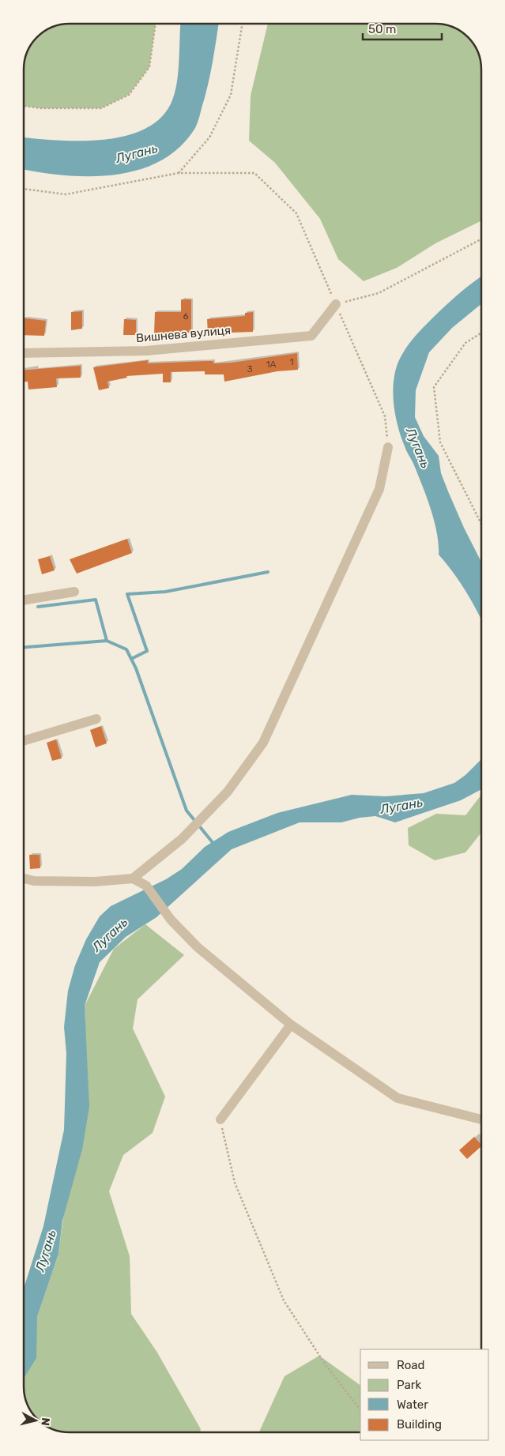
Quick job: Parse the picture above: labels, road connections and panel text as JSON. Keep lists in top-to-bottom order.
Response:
{
  "streets": {
    "street": ["Вишнева вулиця"]
  },
  "water": ["Лугань"],
  "house_numbers": [
    "6",
    "1",
    "1А",
    "3"
  ],
  "legend": [
    "Road",
    "Park",
    "Water",
    "Building"
  ],
  "scale_bar": "50 m",
  "north": "right"
}
